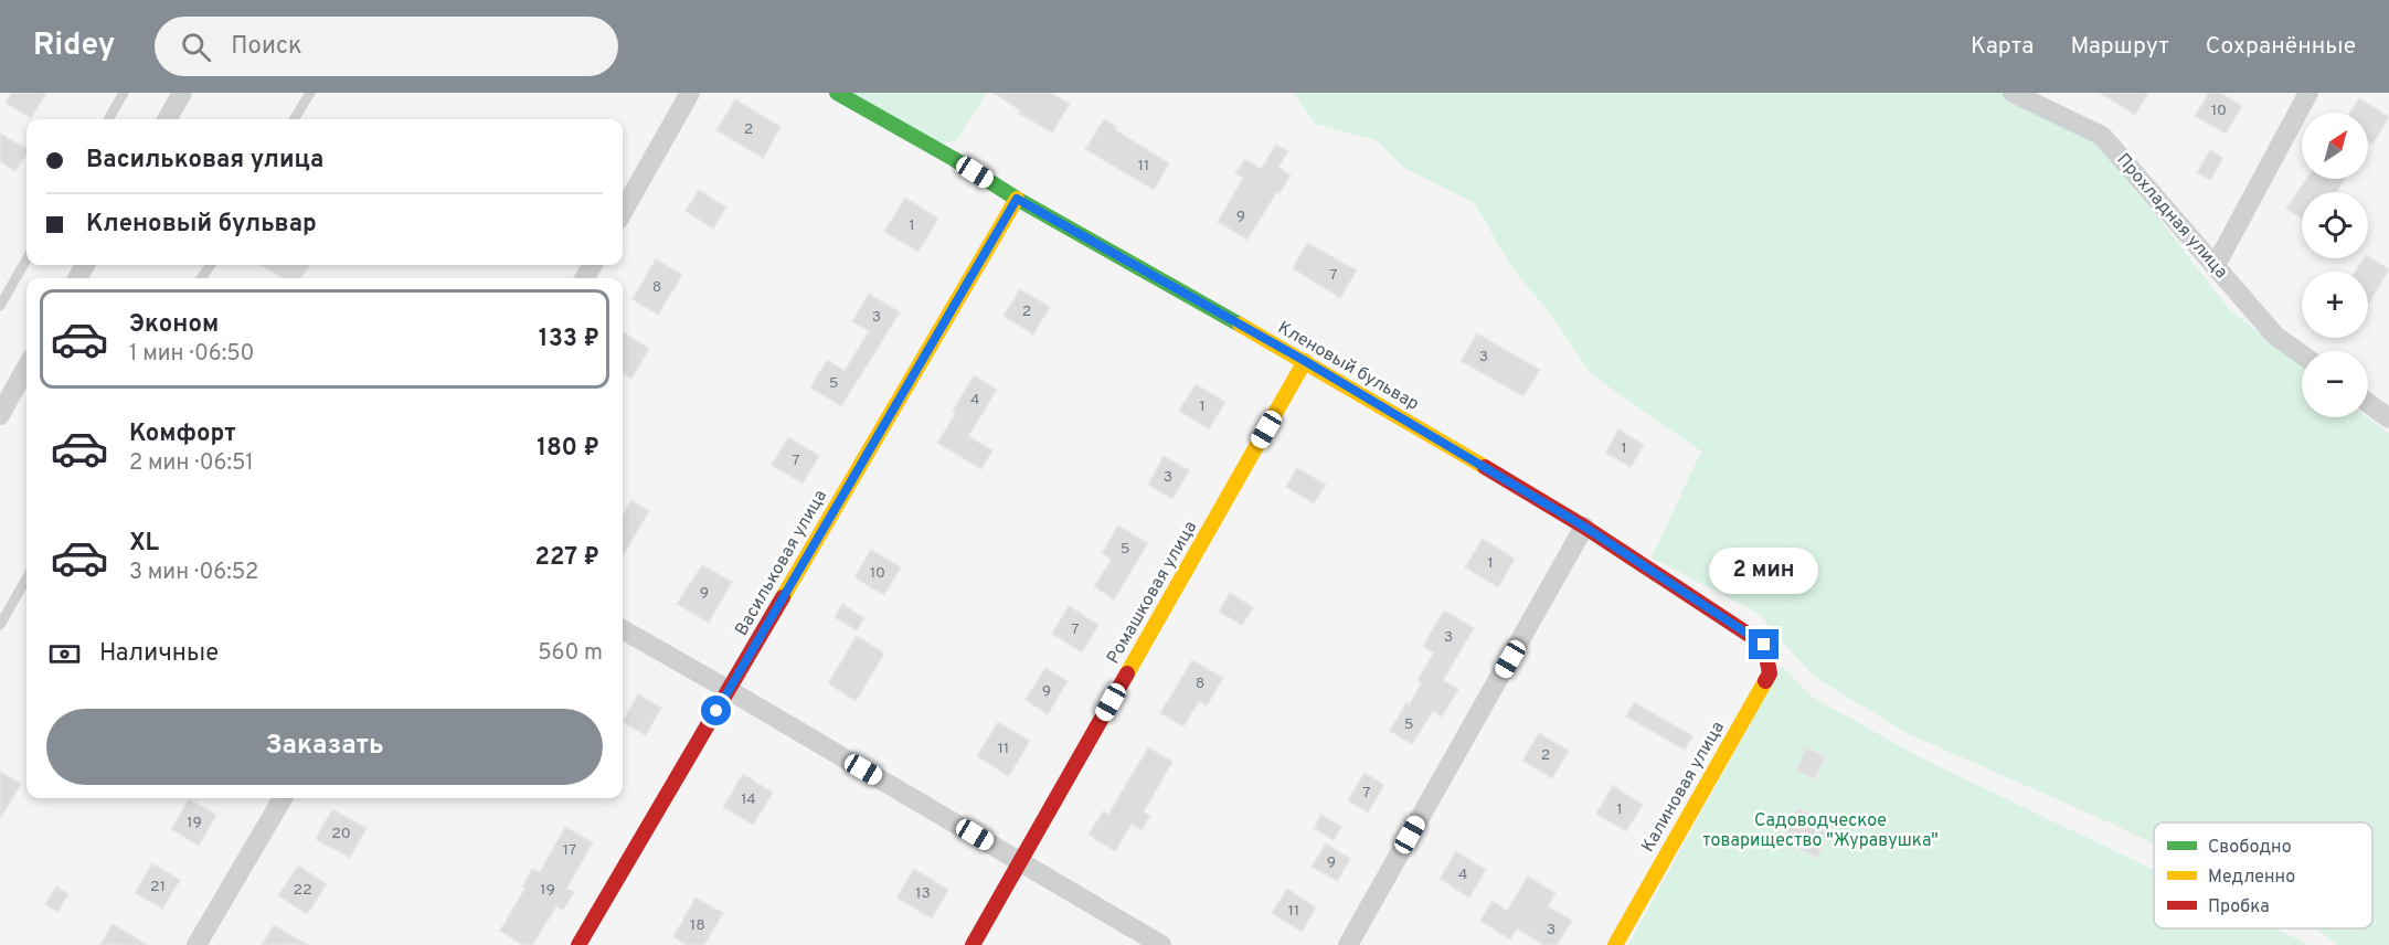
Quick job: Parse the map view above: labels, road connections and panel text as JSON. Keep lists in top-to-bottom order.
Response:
{
  "streets": {
    "street": [
      "Прохладная улица",
      "Кленовый бульвар",
      "Васильковая улица",
      "Ромашковая улица",
      "Калиновая улица"
    ]
  },
  "crossings": [
    ["Кленовый бульвар", "Васильковая улица"],
    ["Кленовый бульвар", "Ромашковая улица"],
    ["Кленовый бульвар", "Калиновая улица"]
  ],
  "parks": ["Садоводческое товарищество \"Журавушка\""],
  "house_numbers": [
    "10",
    "2",
    "11",
    "9",
    "1",
    "7",
    "8",
    "2",
    "3",
    "3",
    "5",
    "4",
    "1",
    "1",
    "7",
    "3",
    "5",
    "1",
    "10",
    "9",
    "7",
    "3",
    "8",
    "9",
    "5",
    "11",
    "2",
    "7",
    "14",
    "1",
    "19",
    "20",
    "17",
    "9",
    "4",
    "21",
    "22",
    "19",
    "13",
    "11",
    "18",
    "3"
  ],
  "legend": ["Свободно", "Медленно", "Пробка"],
  "north": "top right",
  "page": {
    "header": "Ridey",
    "search": "Поиск",
    "nav": ["Карта", "Маршрут", "Сохранённые"],
    "map_buttons": ["+", "−"],
    "banner": ["Васильковая улица", "Кленовый бульвар"],
    "list": [
      {
        "name": "Эконом",
        "note": "1 мин · 06:50",
        "value": "133 ₽"
      },
      {
        "name": "Комфорт",
        "note": "2 мин · 06:51",
        "value": "180 ₽"
      },
      {
        "name": "XL",
        "note": "3 мин · 06:52",
        "value": "227 ₽"
      }
    ],
    "bubble": "2 мин",
    "pay": ["Наличные", "560 m"],
    "buttons": "Заказать"
  }
}
